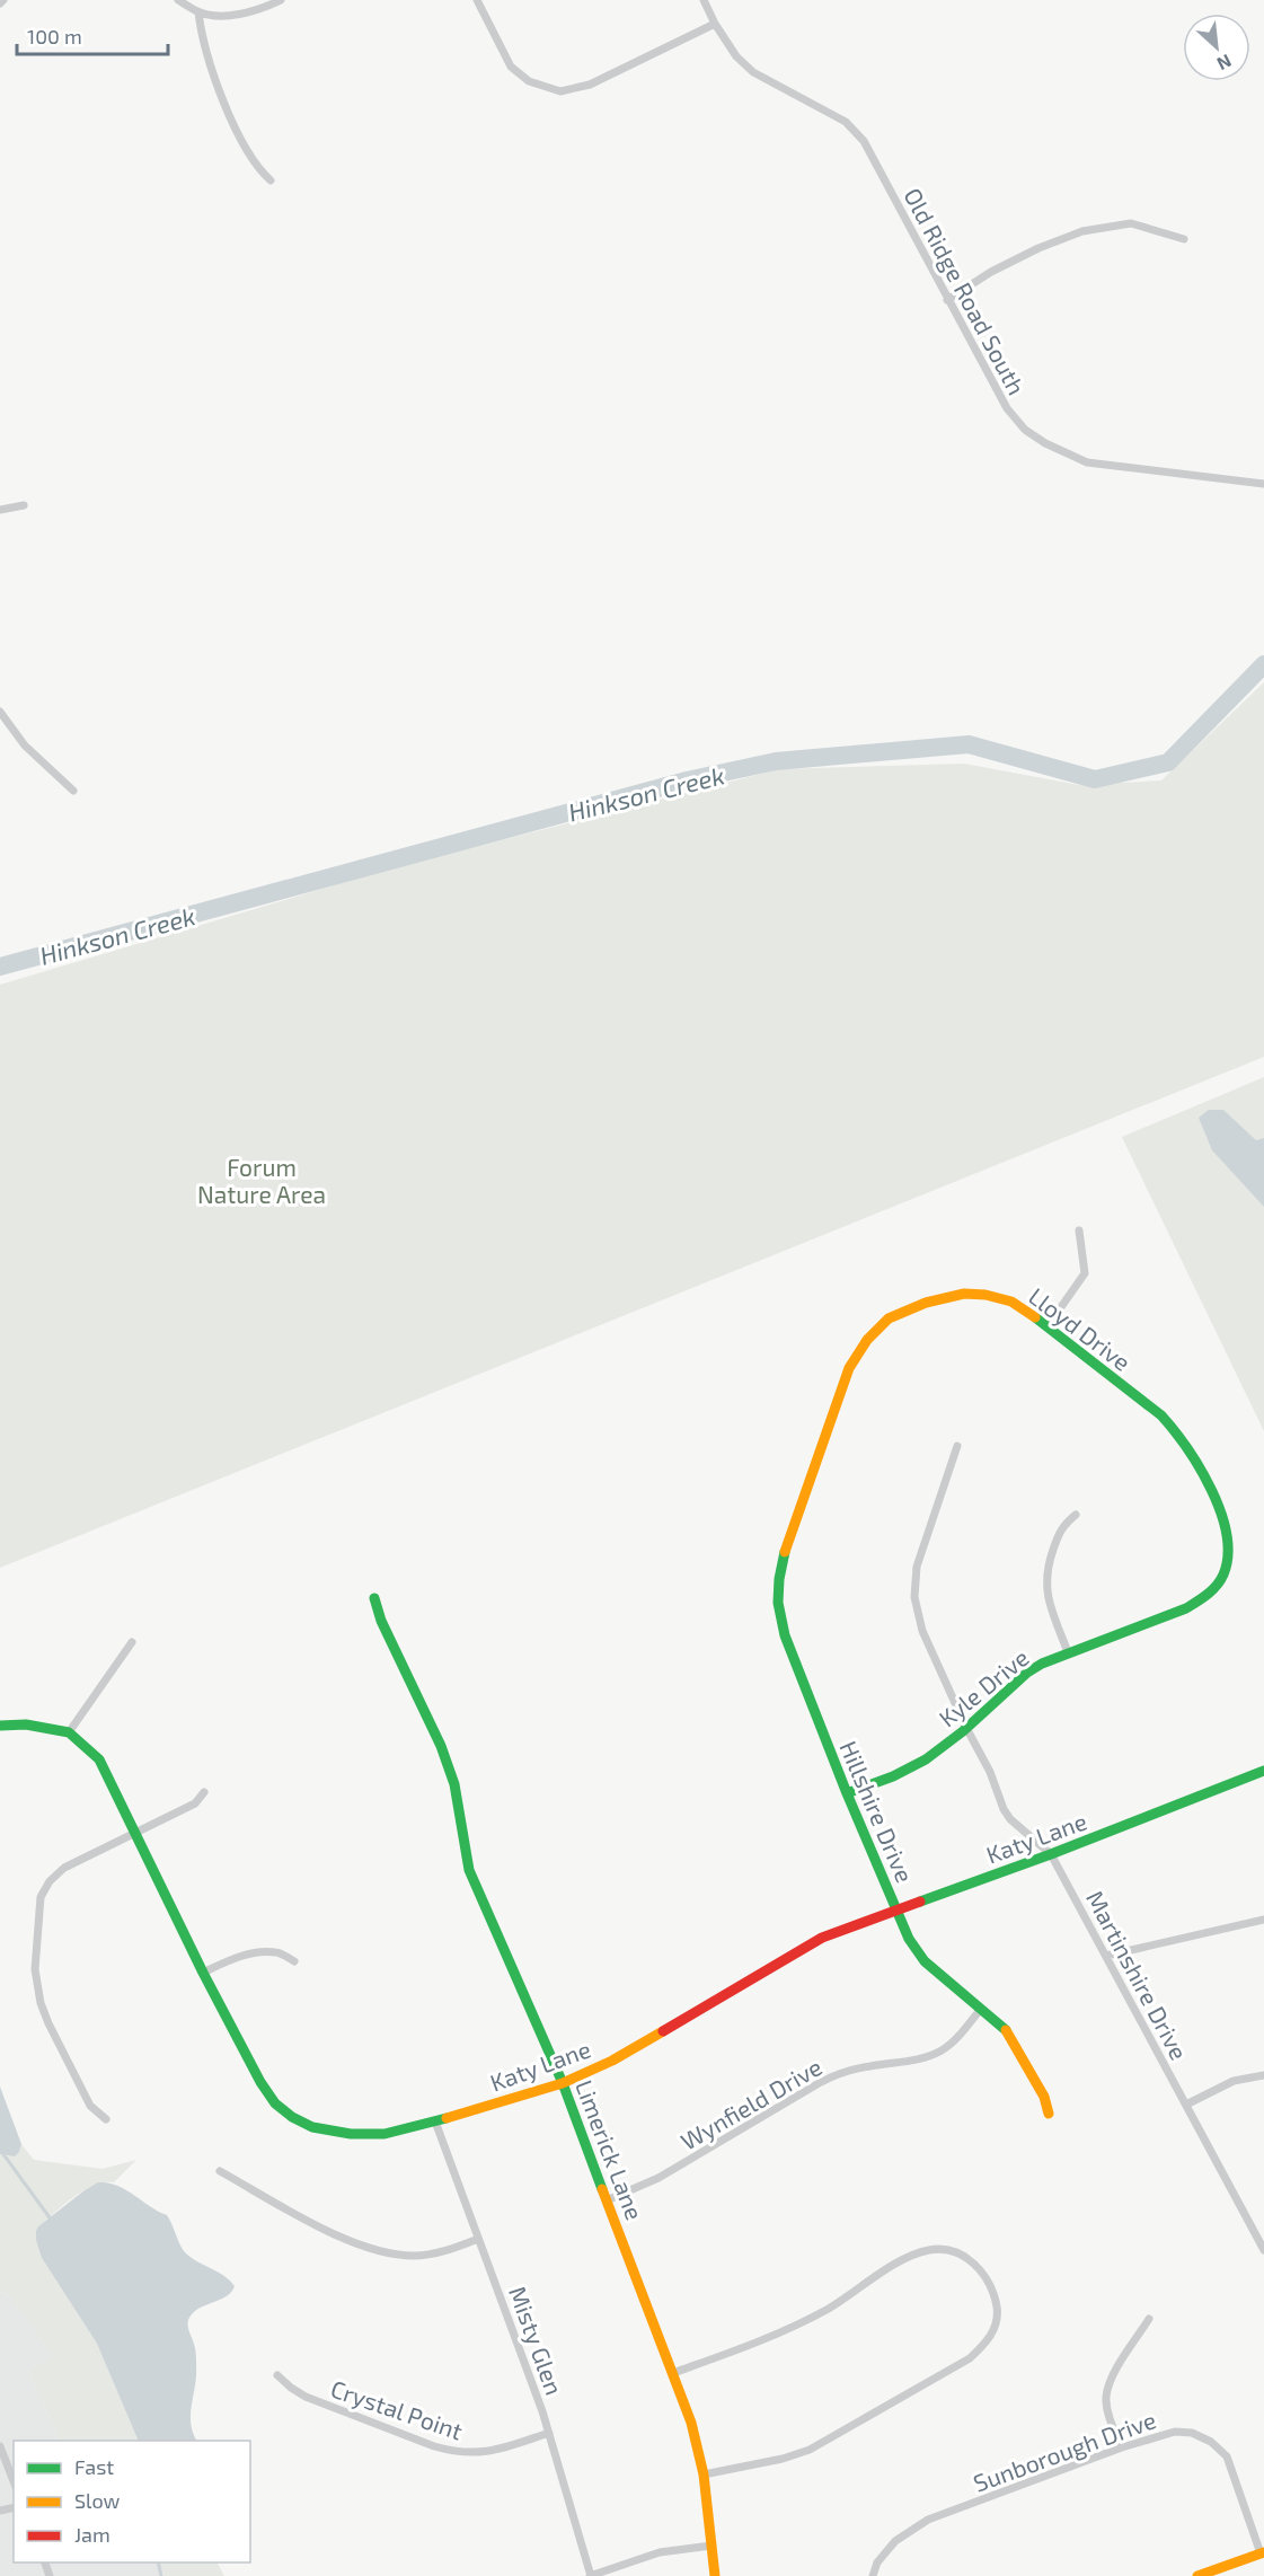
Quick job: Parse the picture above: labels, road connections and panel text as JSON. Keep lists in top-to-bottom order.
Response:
{
  "streets": {
    "street": [
      "Old Ridge Road South",
      "Lloyd Drive",
      "Kyle Drive",
      "Hillshire Drive",
      "Katy Lane",
      "Martinshire Drive",
      "Wynfield Drive",
      "Limerick Lane",
      "Misty Glen",
      "Crystal Point",
      "Sunborough Drive"
    ]
  },
  "crossings": [
    ["Lloyd Drive", "Kyle Drive"],
    ["Lloyd Drive", "Hillshire Drive"],
    ["Kyle Drive", "Hillshire Drive"],
    ["Kyle Drive", "Martinshire Drive"],
    ["Hillshire Drive", "Katy Lane"],
    ["Hillshire Drive", "Wynfield Drive"],
    ["Katy Lane", "Martinshire Drive"],
    ["Katy Lane", "Limerick Lane"],
    ["Katy Lane", "Misty Glen"],
    ["Wynfield Drive", "Limerick Lane"],
    ["Misty Glen", "Crystal Point"]
  ],
  "water": ["Hinkson Creek"],
  "parks": ["Forum Nature Area"],
  "legend": ["Fast", "Slow", "Jam"],
  "scale_bar": "100 m",
  "north": "bottom right"
}
